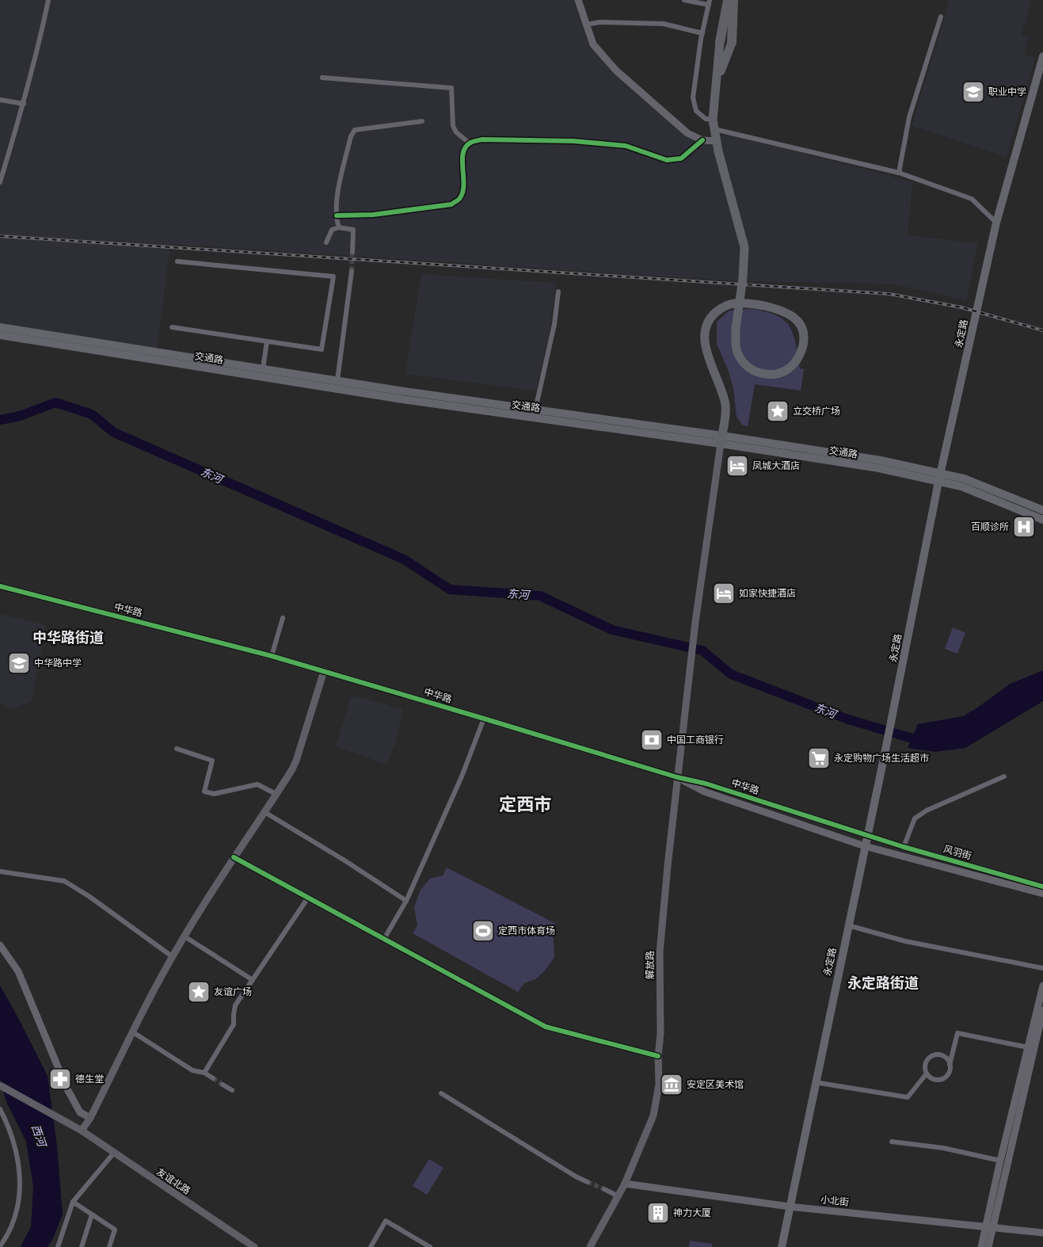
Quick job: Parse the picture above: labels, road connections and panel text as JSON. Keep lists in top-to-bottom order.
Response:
{
  "streets": {
    "main road": [
      "永定路",
      "交通路",
      "解放路",
      "友谊北路"
    ],
    "street": ["中华路", "风羽街", "小北街"]
  },
  "crossings": [
    ["永定路", "交通路"],
    ["永定路", "中华路"],
    ["永定路", "风羽街"],
    ["永定路", "小北街"],
    ["交通路", "解放路"],
    ["中华路", "风羽街"],
    ["中华路", "解放路"],
    ["解放路", "小北街"]
  ],
  "districts": ["中华路街道", "定西市", "永定路街道"],
  "water": ["东河", "西河"],
  "places": {
    "school or university": ["职业中学", "中华路中学"],
    "place": ["立交桥广场", "友谊广场"],
    "hotel": ["凤城大酒店", "如家快捷酒店"],
    "hospital": ["百顺诊所"],
    "bank": ["中国工商银行"],
    "supermarket": ["永定购物广场生活超市"],
    "sports": ["定西市体育场"],
    "pharmacy": ["德生堂"],
    "museum": ["安定区美术馆"],
    "building": ["神力大厦"]
  }
}
